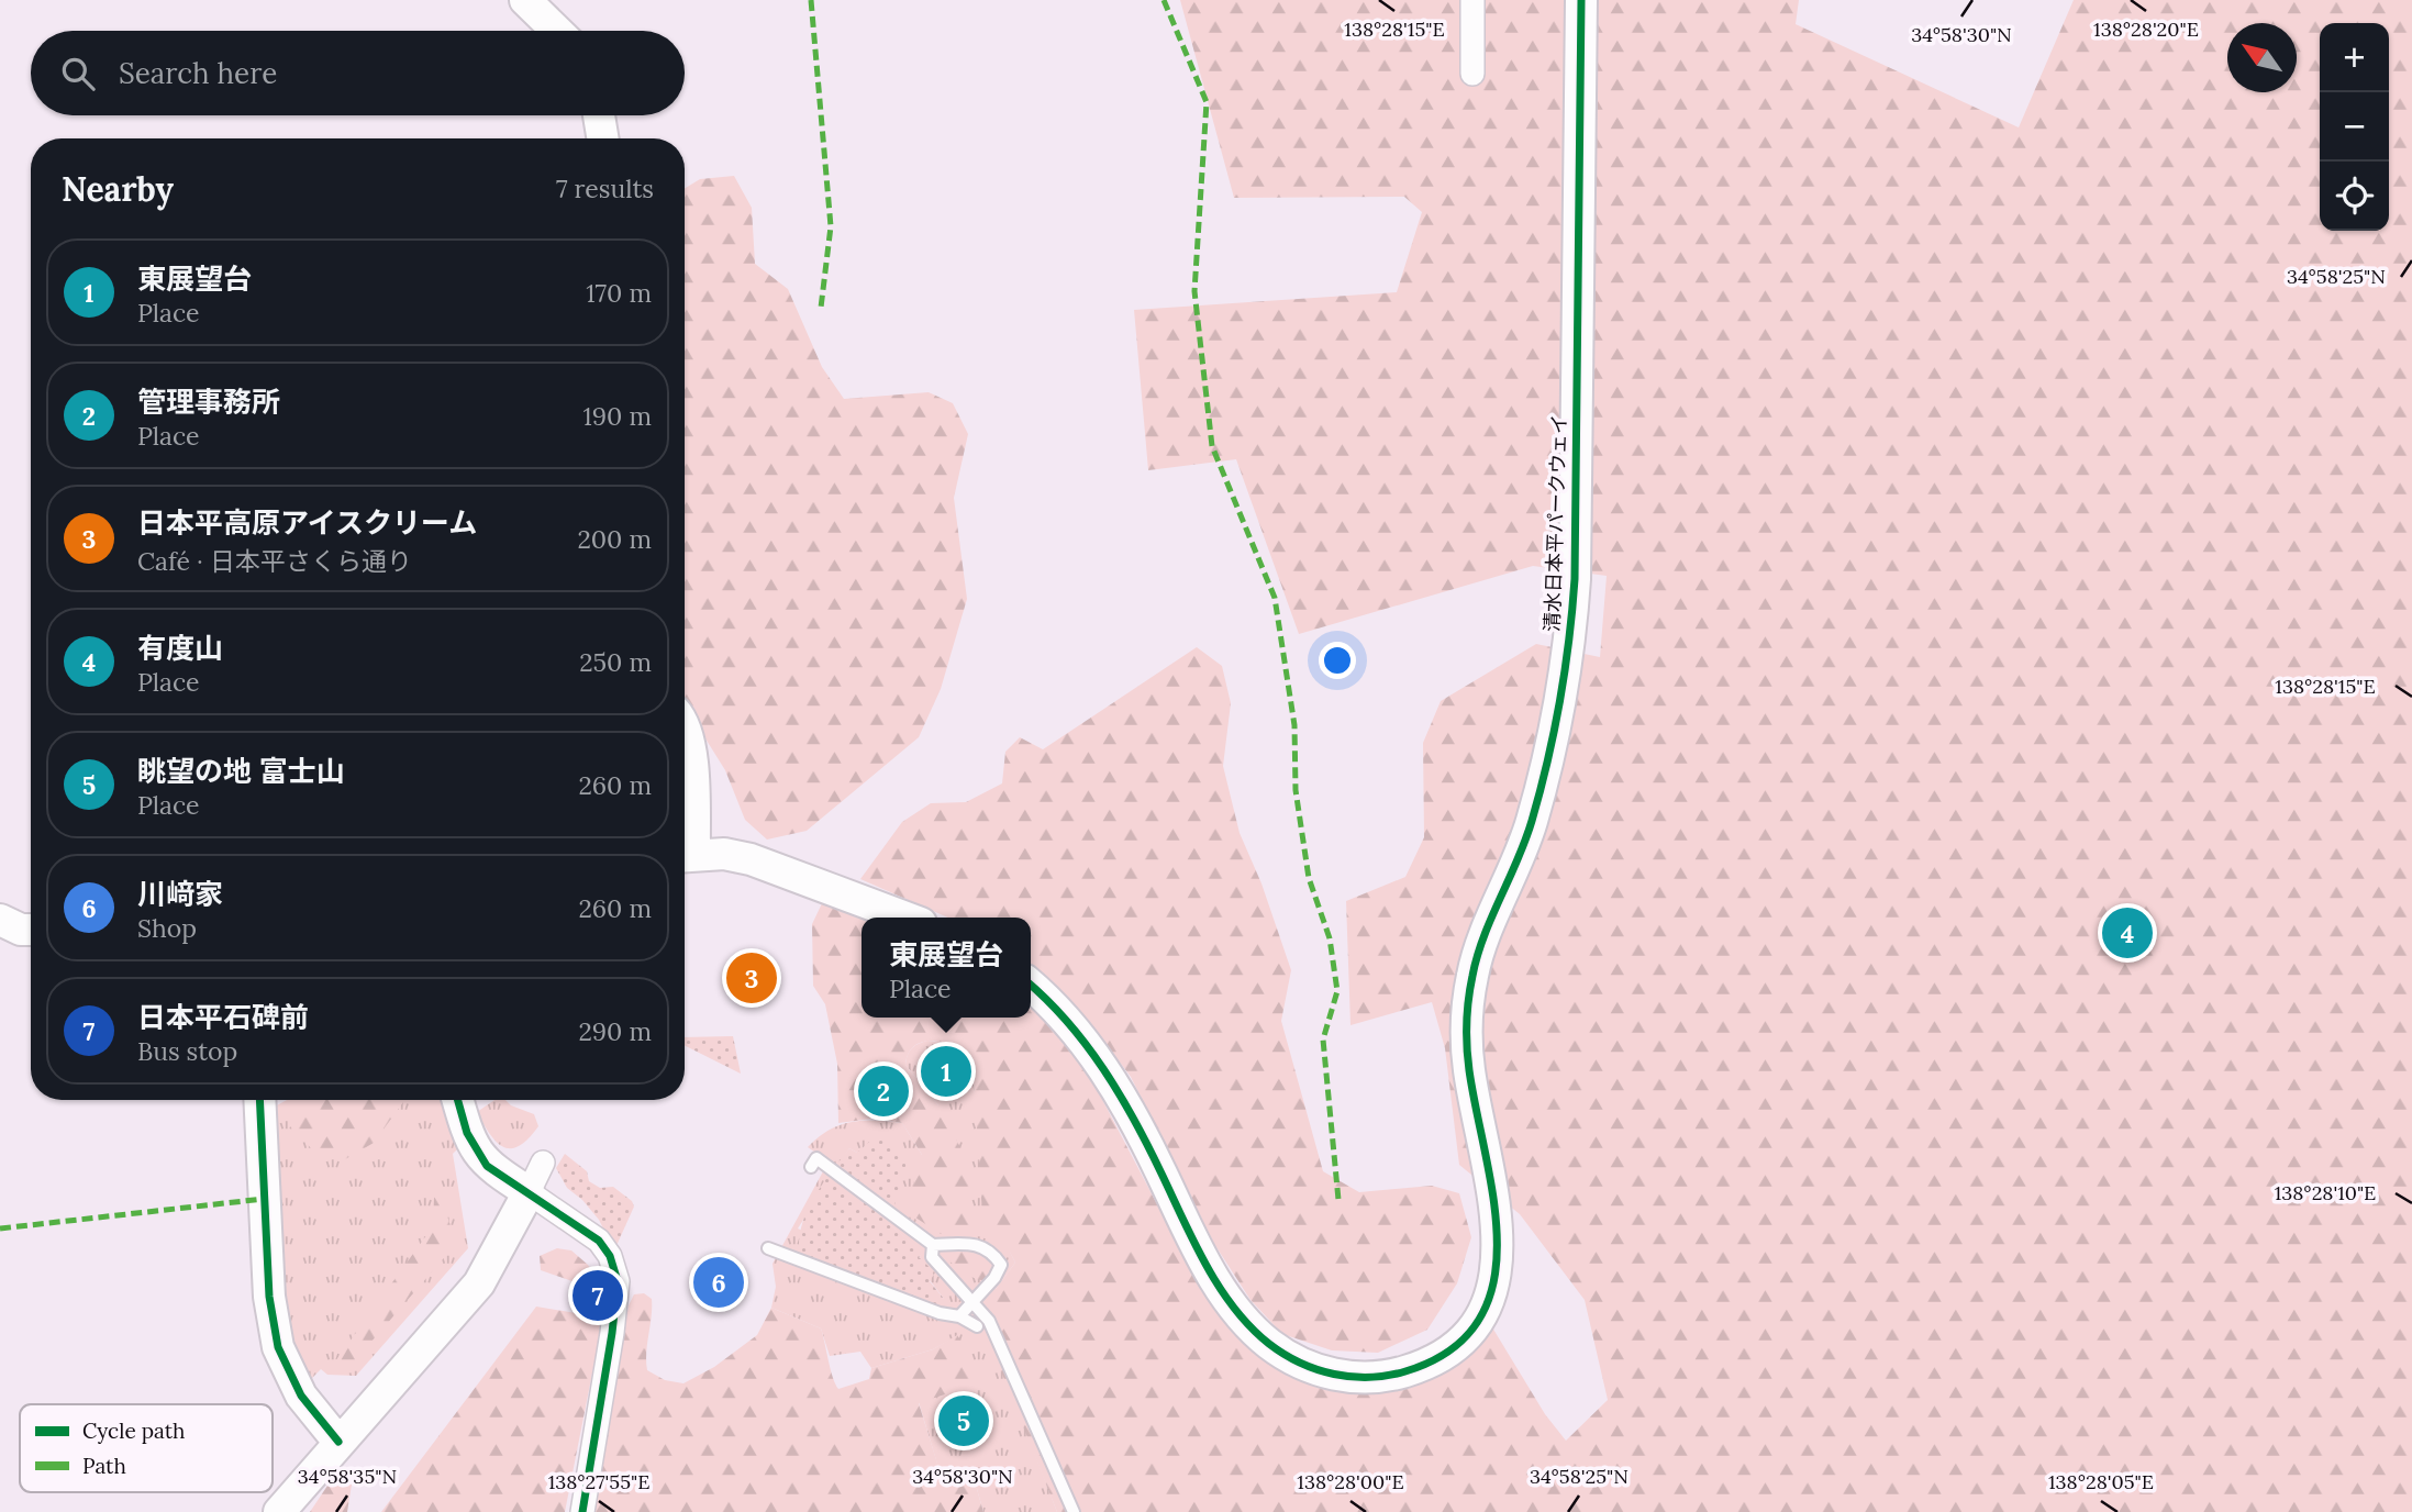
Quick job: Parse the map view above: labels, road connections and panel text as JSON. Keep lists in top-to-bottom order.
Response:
{
  "streets": {
    "street": ["清水日本平パークウェイ"]
  },
  "legend": ["Cycle path", "Path"],
  "north": "top left",
  "page": {
    "map_buttons": ["+", "−"],
    "search": "Search here",
    "heading": ["Nearby", "7 results"],
    "list": [
      {
        "mark": "1",
        "name": "東展望台",
        "note": "Place",
        "value": "170 m"
      },
      {
        "mark": "2",
        "name": "管理事務所",
        "note": "Place",
        "value": "190 m"
      },
      {
        "mark": "3",
        "name": "日本平高原アイスクリーム",
        "note": "Café · 日本平さくら通り",
        "value": "200 m"
      },
      {
        "mark": "4",
        "name": "有度山",
        "note": "Place",
        "value": "250 m"
      },
      {
        "mark": "5",
        "name": "眺望の地 富士山",
        "note": "Place",
        "value": "260 m"
      },
      {
        "mark": "6",
        "name": "川﨑家",
        "note": "Shop",
        "value": "260 m"
      },
      {
        "mark": "7",
        "name": "日本平石碑前",
        "note": "Bus stop",
        "value": "290 m"
      }
    ],
    "pins": [
      "4",
      "3",
      "1",
      "2",
      "6",
      "7",
      "5"
    ],
    "popup": ["東展望台", "Place"]
  },
  "coordinates": [
    "138°28'20\"E",
    "138°28'15\"E",
    "34°58'30\"N",
    "34°58'25\"N",
    "138°28'10\"E",
    "34°58'35\"N",
    "138°27'55\"E",
    "138°28'00\"E",
    "138°28'05\"E"
  ]
}
